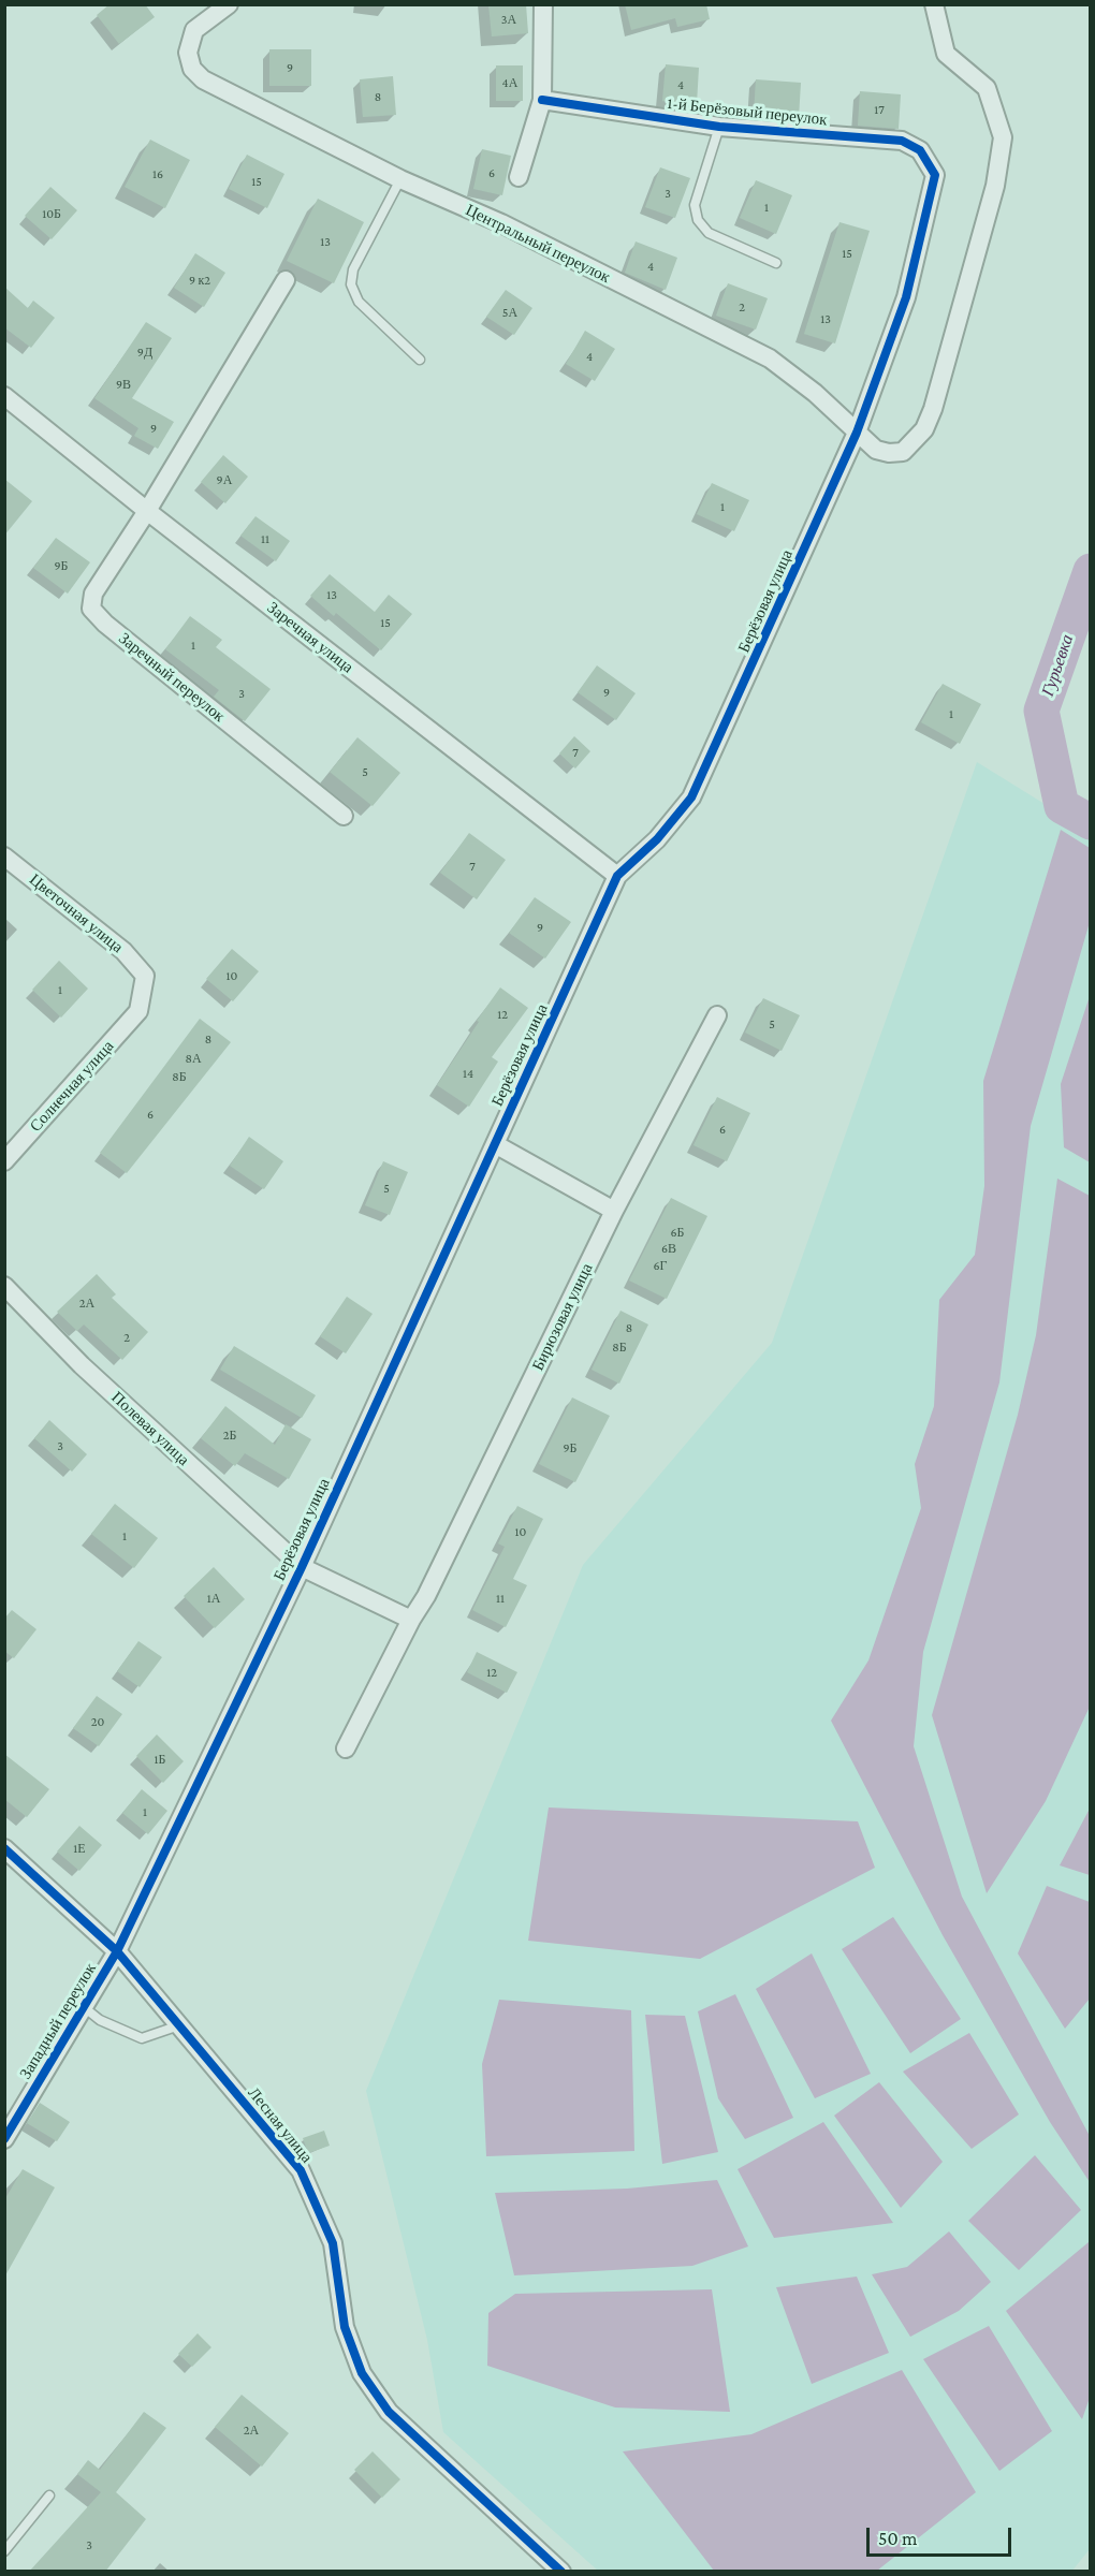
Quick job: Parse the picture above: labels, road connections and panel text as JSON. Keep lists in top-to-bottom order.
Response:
{
  "streets": {
    "street": [
      "1-й Берёзовый переулок",
      "Центральный переулок",
      "Берёзовая улица",
      "Заречная улица",
      "Заречный переулок",
      "Цветочная улица",
      "Солнечная улица",
      "Бирюзовая улица",
      "Полевая улица",
      "Западный переулок",
      "Лесная улица"
    ]
  },
  "crossings": [
    ["1-й Берёзовый переулок", "Берёзовая улица"],
    ["Центральный переулок", "Берёзовая улица"],
    ["Берёзовая улица", "Заречная улица"],
    ["Берёзовая улица", "Полевая улица"],
    ["Берёзовая улица", "Западный переулок"],
    ["Берёзовая улица", "Лесная улица"],
    ["Заречная улица", "Заречный переулок"],
    ["Цветочная улица", "Солнечная улица"],
    ["Западный переулок", "Лесная улица"]
  ],
  "water": ["Гурьевка"],
  "house_numbers": [
    "3А",
    "9",
    "4А",
    "4",
    "8",
    "17",
    "6",
    "16",
    "15",
    "3",
    "1",
    "10Б",
    "13",
    "15",
    "4",
    "9 к2",
    "2",
    "5А",
    "13",
    "9Д",
    "4",
    "9В",
    "9",
    "9А",
    "1",
    "11",
    "9Б",
    "13",
    "15",
    "1",
    "9",
    "3",
    "1",
    "7",
    "5",
    "7",
    "9",
    "10",
    "1",
    "12",
    "5",
    "8",
    "8А",
    "14",
    "8Б",
    "6",
    "6",
    "5",
    "6Б",
    "6В",
    "6Г",
    "2А",
    "8",
    "2",
    "8Б",
    "2Б",
    "3",
    "9Б",
    "10",
    "1",
    "1А",
    "11",
    "12",
    "20",
    "1Б",
    "1",
    "1Е",
    "2А",
    "3"
  ],
  "scale_bar": "50 m"
}
